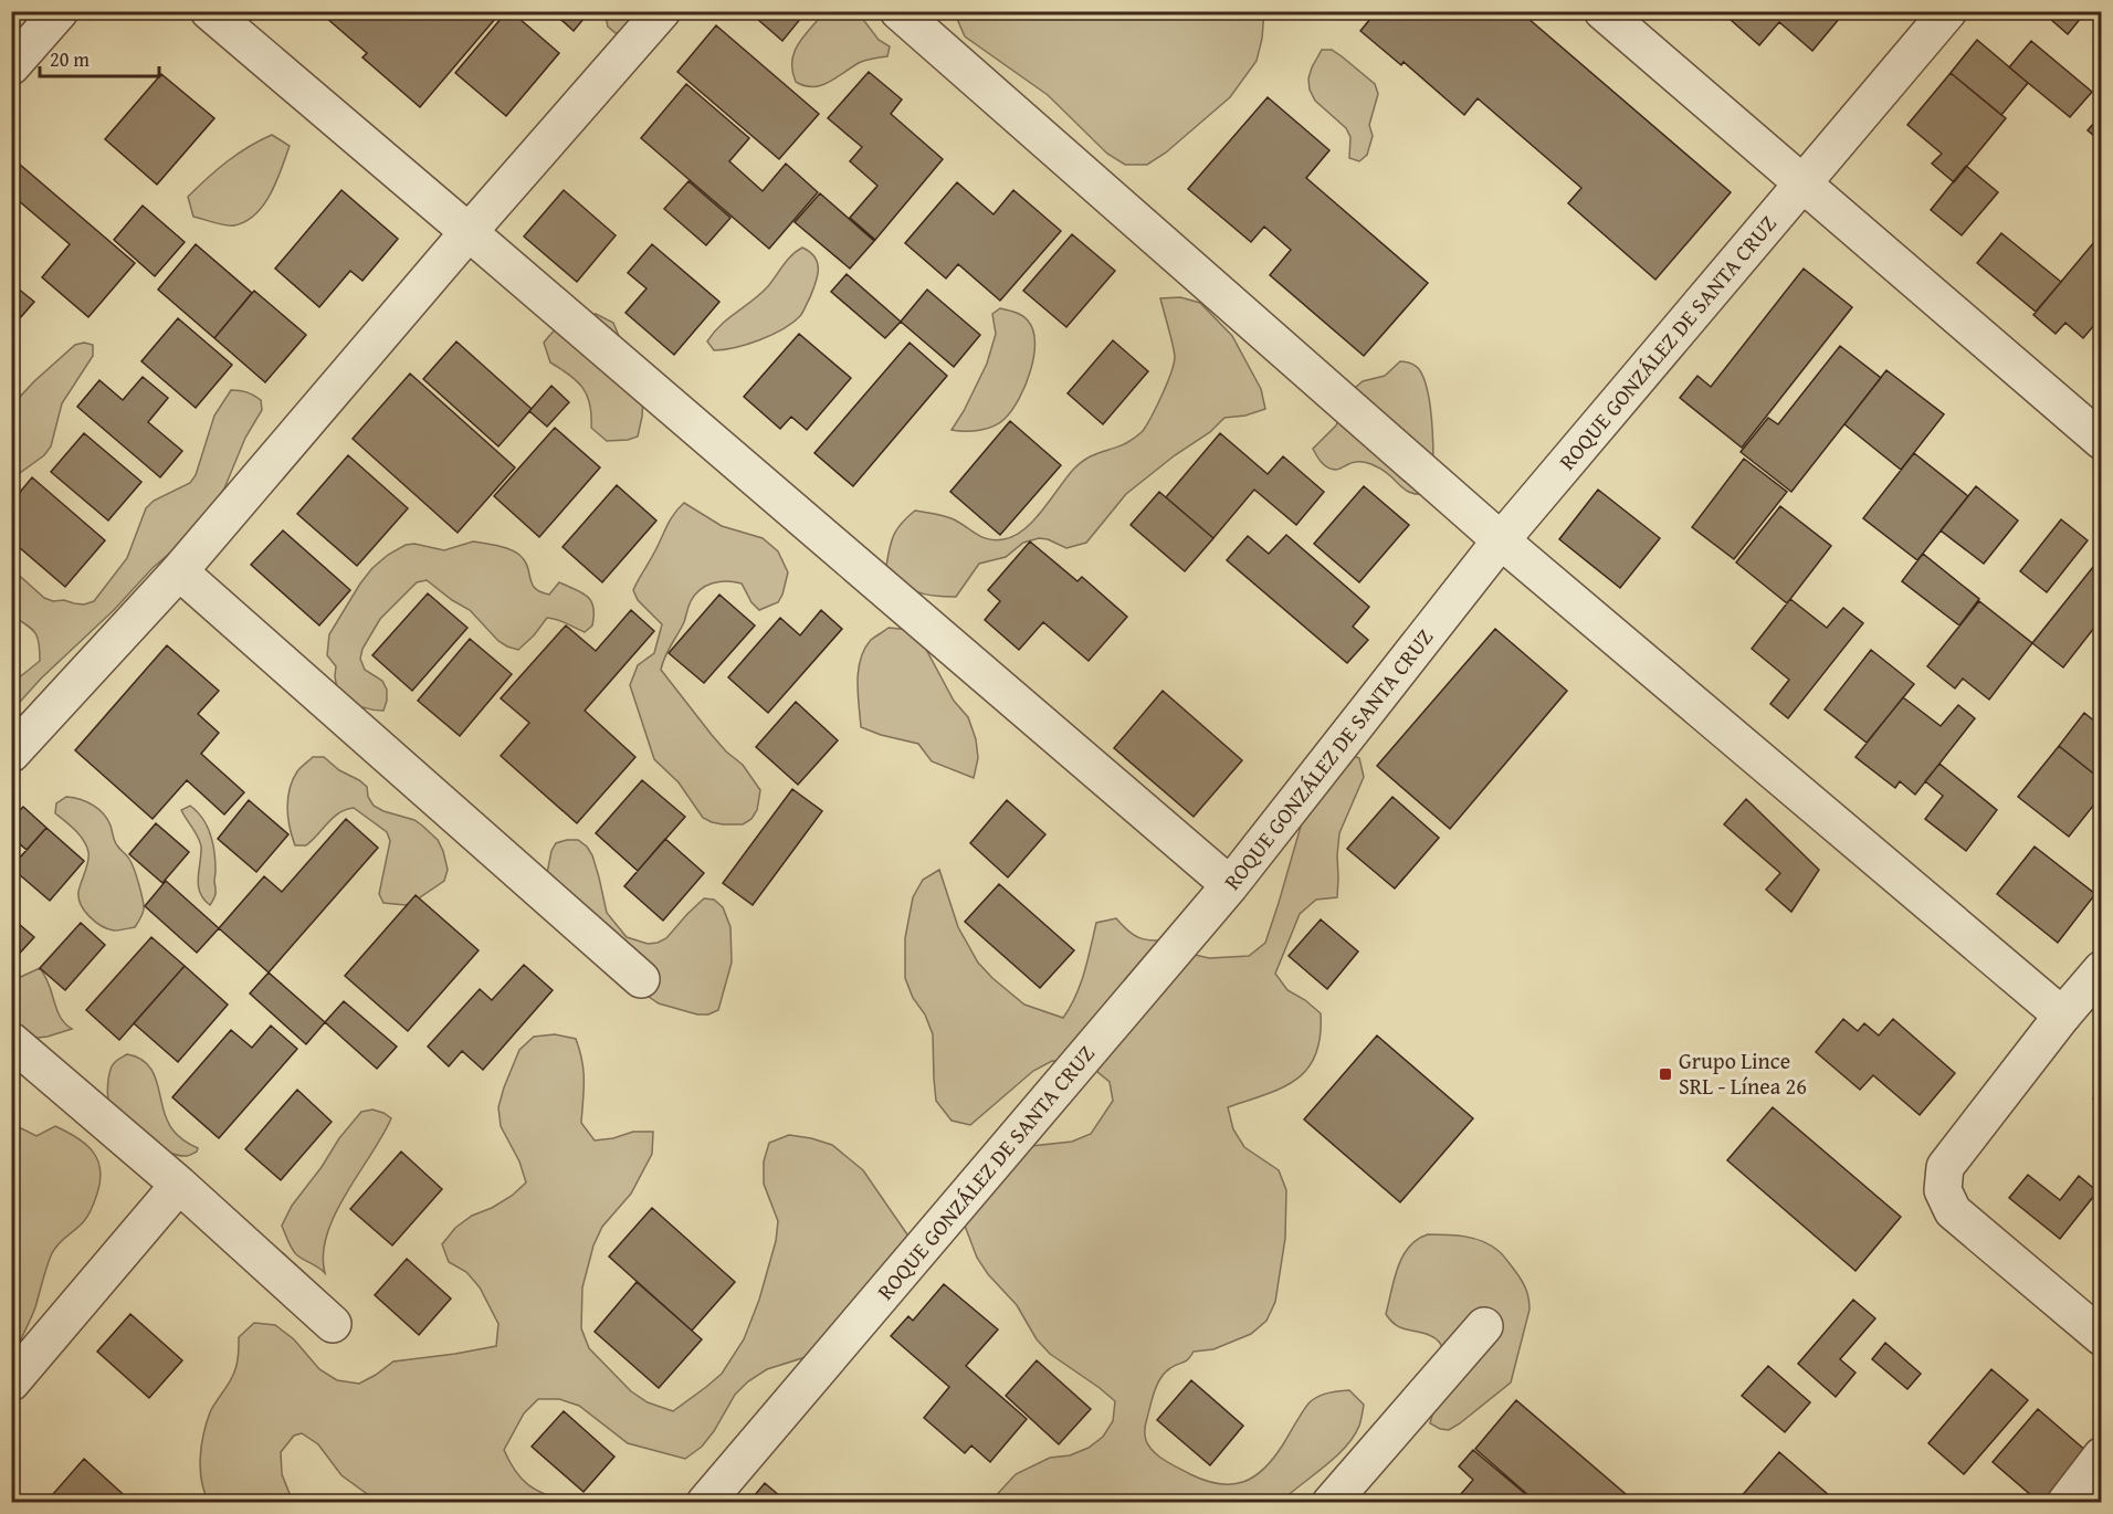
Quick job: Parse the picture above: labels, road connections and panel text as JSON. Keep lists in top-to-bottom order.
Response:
{
  "streets": {
    "street": ["ROQUE GONZÁLEZ DE SANTA CRUZ"]
  },
  "places": {
    "transit": ["Grupo Lince SRL - Línea 26"]
  },
  "scale_bar": "20 m"
}
